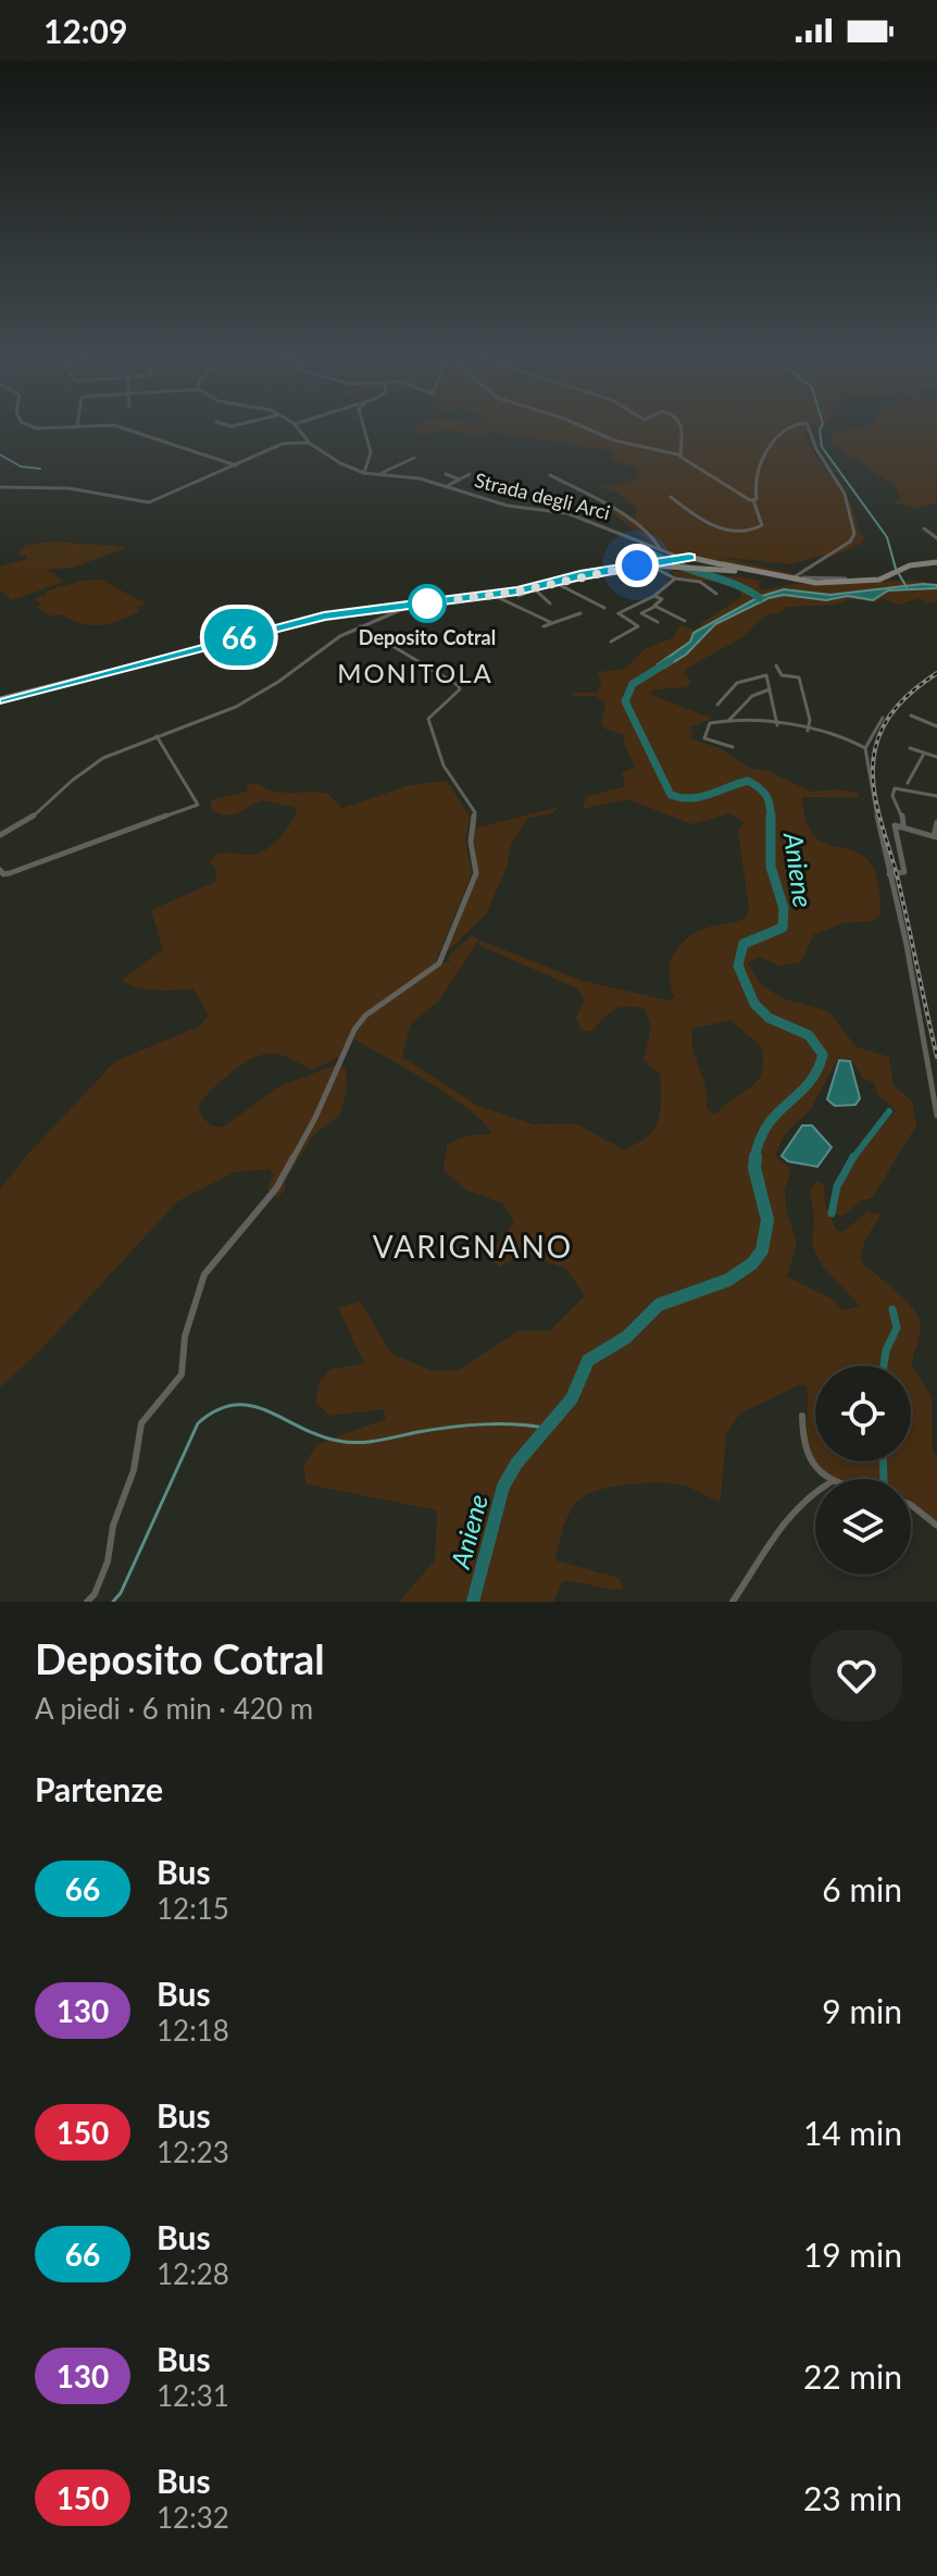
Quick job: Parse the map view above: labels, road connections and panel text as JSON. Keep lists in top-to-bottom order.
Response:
{
  "streets": {
    "street": ["Strada degli Arci"]
  },
  "districts": ["MONITOLA", "VARIGNANO"],
  "water": ["Aniene"],
  "places": ["Deposito Cotral"],
  "lines": ["bus line 66"],
  "page": {
    "status": "12:09",
    "on_map": "66",
    "heading": [
      ["Deposito Cotral", "A piedi · 6 min · 420 m"],
      "Partenze"
    ],
    "list": [
      {
        "mark": "66",
        "name": "Bus",
        "note": "12:15",
        "value": "6 min"
      },
      {
        "mark": "130",
        "name": "Bus",
        "note": "12:18",
        "value": "9 min"
      },
      {
        "mark": "150",
        "name": "Bus",
        "note": "12:23",
        "value": "14 min"
      },
      {
        "mark": "66",
        "name": "Bus",
        "note": "12:28",
        "value": "19 min"
      },
      {
        "mark": "130",
        "name": "Bus",
        "note": "12:31",
        "value": "22 min"
      },
      {
        "mark": "150",
        "name": "Bus",
        "note": "12:32",
        "value": "23 min"
      }
    ]
  }
}
